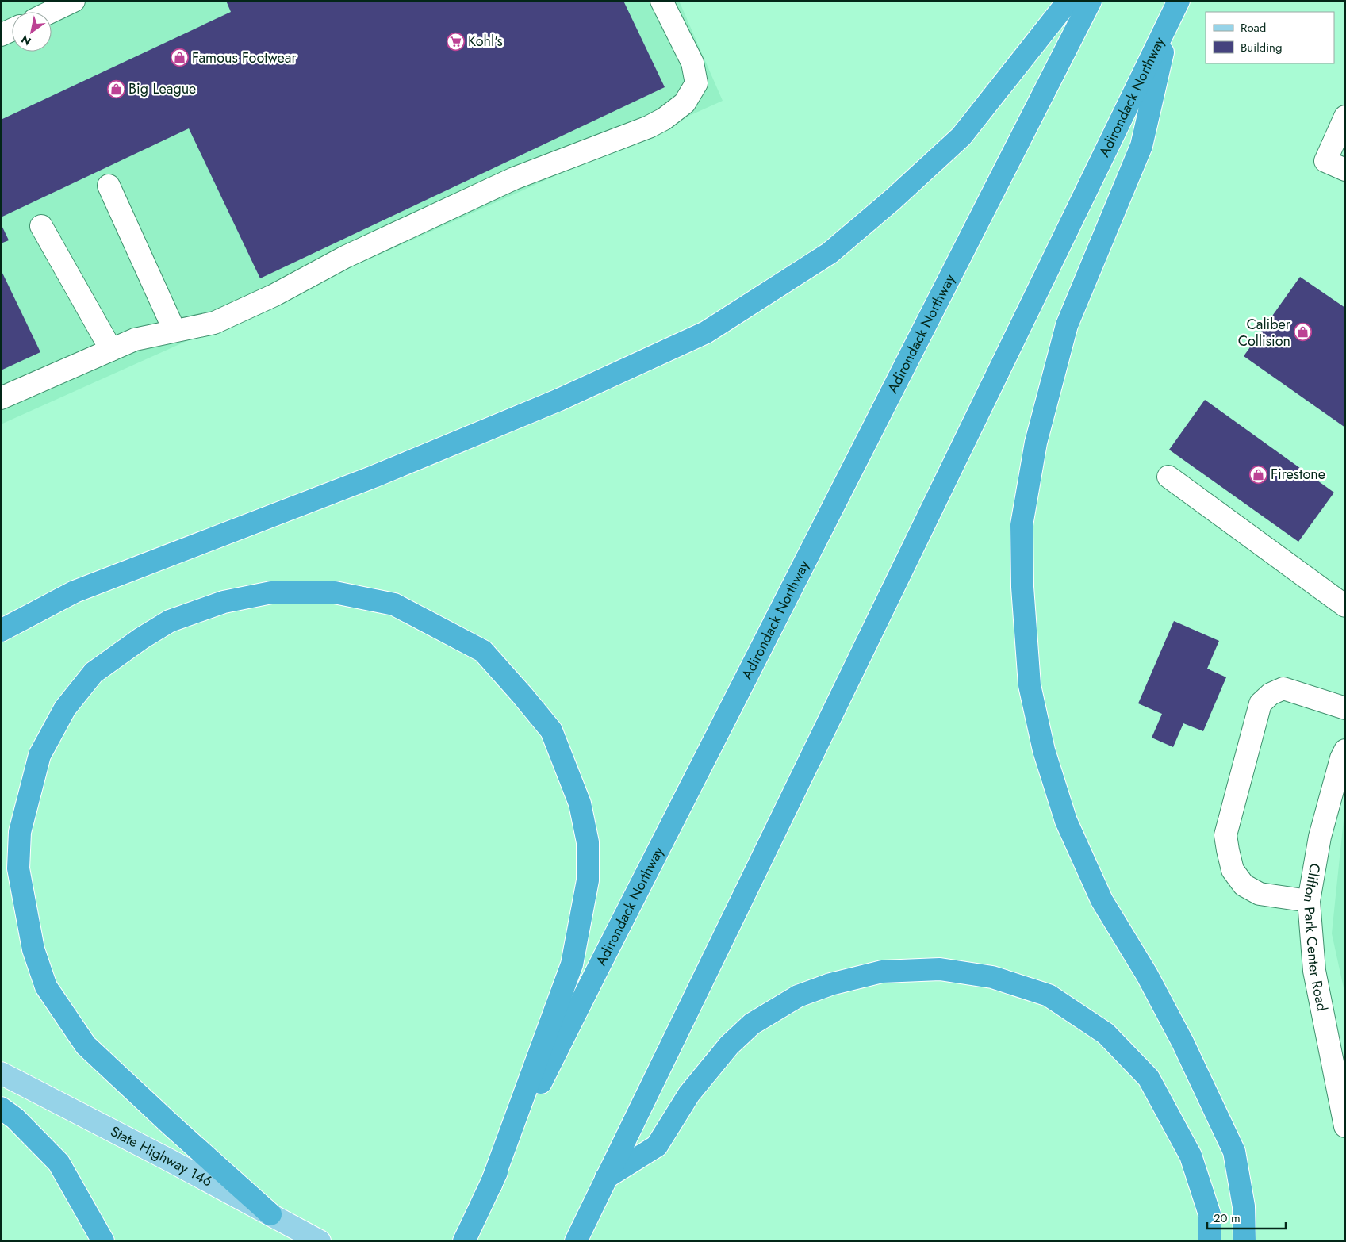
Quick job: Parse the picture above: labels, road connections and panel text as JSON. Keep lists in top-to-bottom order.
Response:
{
  "streets": {
    "highway": ["Adirondack Northway"],
    "main road": ["State Highway 146"],
    "street": ["Clifton Park Center Road"]
  },
  "places": {
    "supermarket": ["Kohl's"],
    "shop": [
      "Famous Footwear",
      "Big League",
      "Caliber Collision",
      "Firestone"
    ]
  },
  "legend": ["Road", "Building"],
  "scale_bar": "20 m",
  "north": "bottom left"
}
